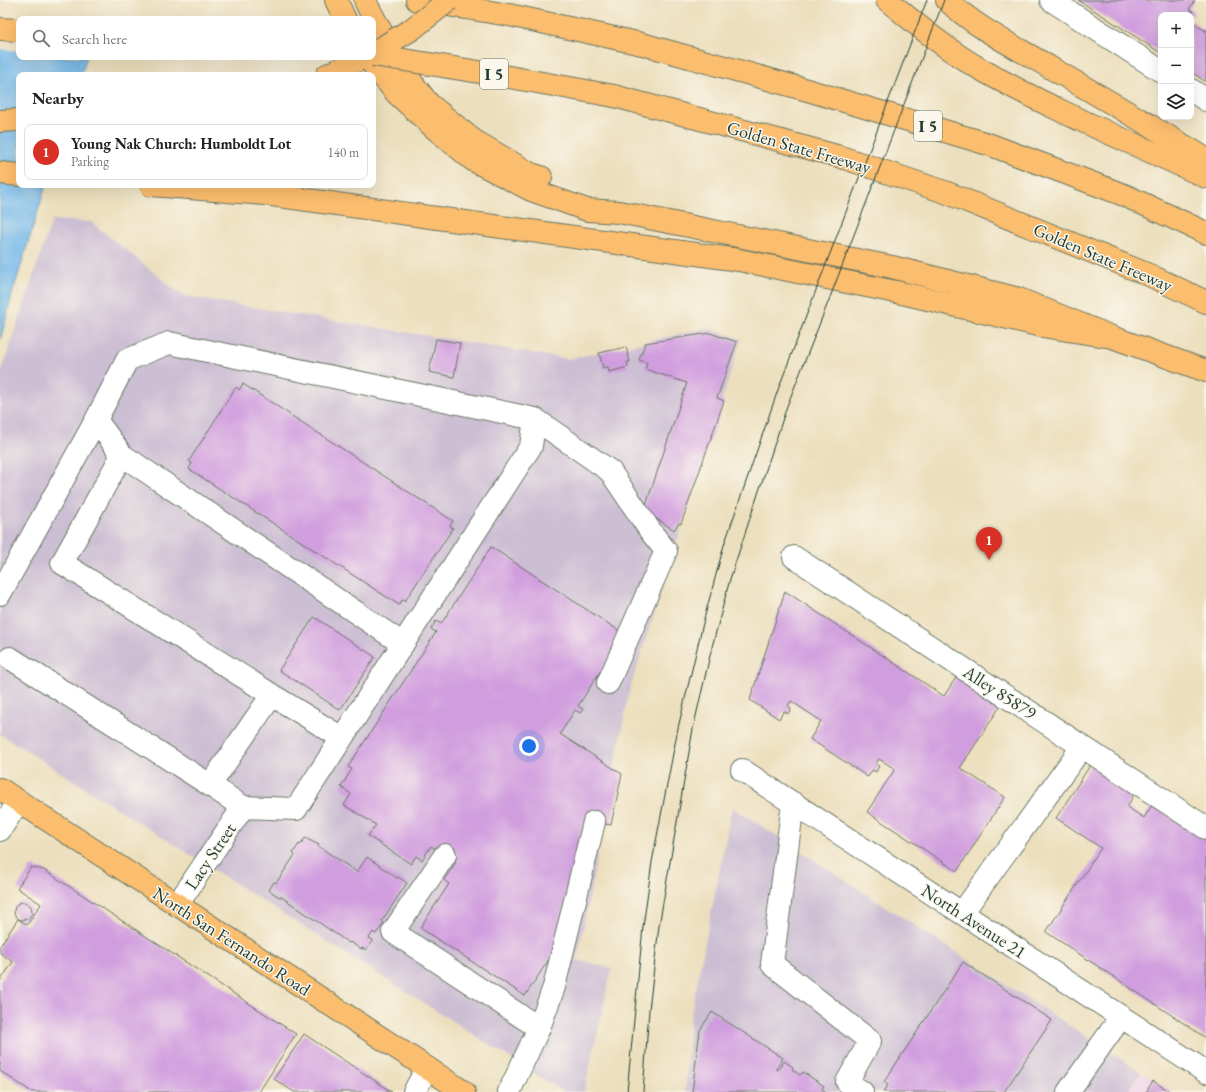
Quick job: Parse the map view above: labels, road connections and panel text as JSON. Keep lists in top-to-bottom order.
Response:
{
  "streets": {
    "main road": ["I 5", "Golden State Freeway", "North San Fernando Road"],
    "street": ["Alley 85879", "Lacy Street", "North Avenue 21"]
  },
  "crossings": [
    ["Lacy Street", "North San Fernando Road"]
  ],
  "page": {
    "map_buttons": ["+", "−"],
    "search": "Search here",
    "heading": "Nearby",
    "list": [
      {
        "mark": "1",
        "name": "Young Nak Church: Humboldt Lot",
        "note": "Parking",
        "value": "140 m"
      }
    ],
    "pins": "1"
  }
}
